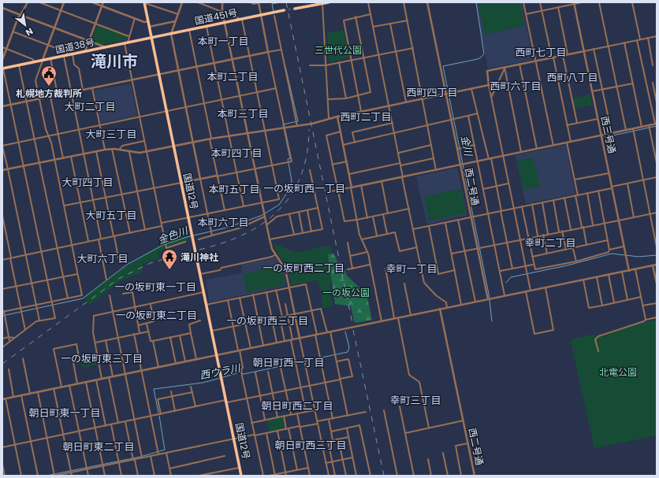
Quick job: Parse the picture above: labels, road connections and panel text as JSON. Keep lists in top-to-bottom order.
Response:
{
  "streets": {
    "highway": ["国道451号", "国道38号", "国道12号"],
    "street": ["西三号通", "西二号通"]
  },
  "crossings": [
    ["国道451号", "国道38号"],
    ["国道451号", "国道12号"],
    ["国道38号", "国道12号"]
  ],
  "districts": [
    "本町一丁目",
    "西町七丁目",
    "滝川市",
    "本町二丁目",
    "西町八丁目",
    "西町六丁目",
    "西町四丁目",
    "大町二丁目",
    "本町三丁目",
    "西町二丁目",
    "大町三丁目",
    "本町四丁目",
    "大町四丁目",
    "一の坂町西一丁目",
    "本町五丁目",
    "大町五丁目",
    "本町六丁目",
    "幸町二丁目",
    "大町六丁目",
    "一の坂町西二丁目",
    "幸町一丁目",
    "一の坂町東一丁目",
    "一の坂町東二丁目",
    "一の坂町西三丁目",
    "一の坂町東三丁目",
    "朝日町西一丁目",
    "幸町三丁目",
    "朝日町西二丁目",
    "朝日町東一丁目",
    "朝日町西三丁目",
    "朝日町東二丁目"
  ],
  "water": ["金川", "金色川", "西ウラ川"],
  "parks": ["三世代公園", "一の坂公園", "北電公園"],
  "places": {
    "public building": ["札幌地方裁判所"],
    "temple": ["滝川神社"]
  },
  "north": "bottom right"
}
